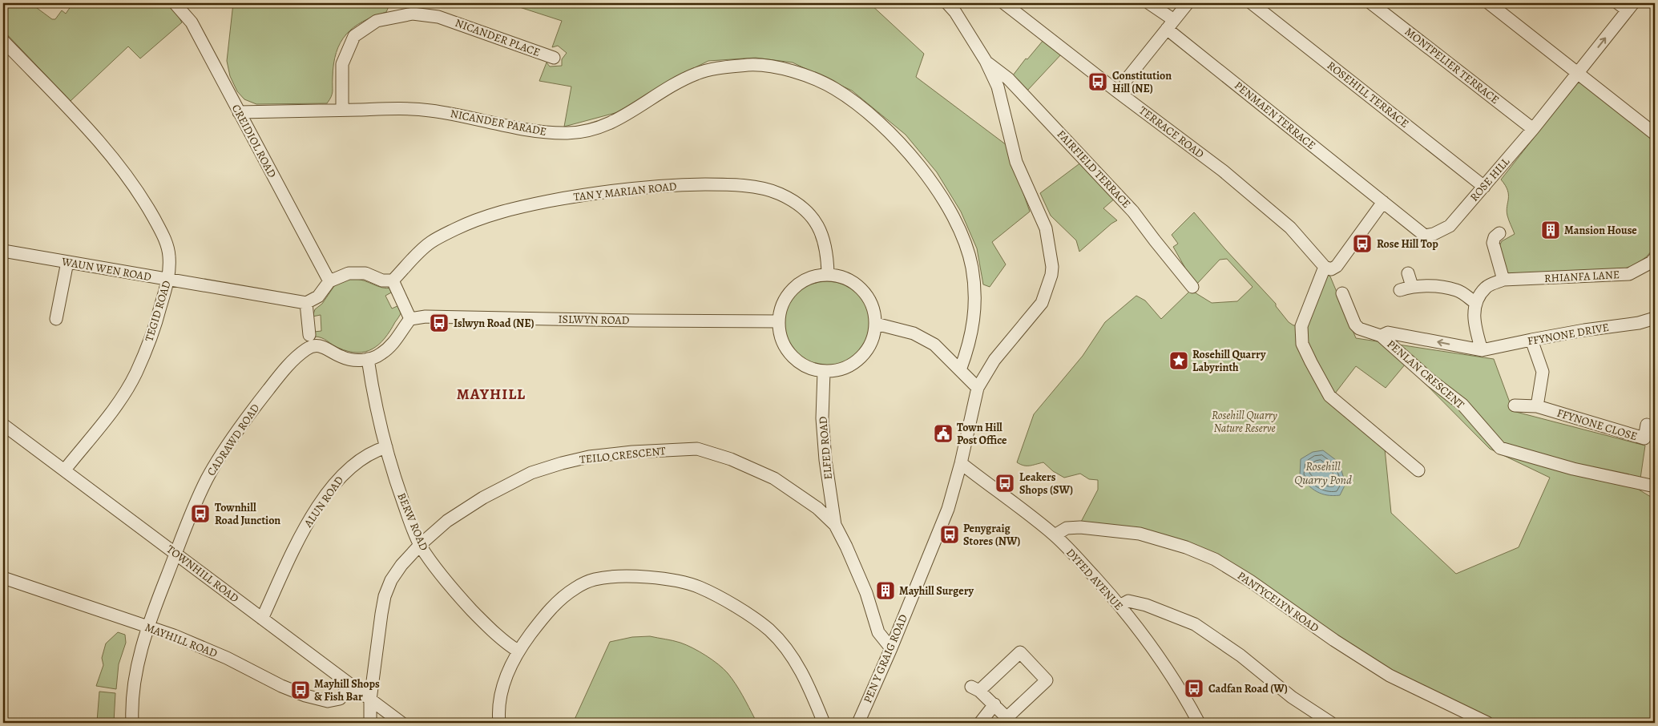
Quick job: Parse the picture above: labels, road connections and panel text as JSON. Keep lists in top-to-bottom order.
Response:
{
  "streets": {
    "street": [
      "NICANDER PLACE",
      "MONTPELIER TERRACE",
      "ROSEHILL TERRACE",
      "PENMAEN TERRACE",
      "NICANDER PARADE",
      "TERRACE ROAD",
      "CREIDIOL ROAD",
      "FAIRFIELD TERRACE",
      "ROSE HILL",
      "TAN Y MARIAN ROAD",
      "WAUN WEN ROAD",
      "RHIANFA LANE",
      "TEGID ROAD",
      "ISLWYN ROAD",
      "FFYNONE DRIVE",
      "PENLAN CRESCENT",
      "FFYNONE CLOSE",
      "CADRAWD ROAD",
      "ELFED ROAD",
      "TEILO CRESCENT",
      "ALUN ROAD",
      "BERW ROAD",
      "TOWNHILL ROAD",
      "DYFED AVENUE",
      "PANTYCELYN ROAD",
      "MAYHILL ROAD",
      "PEN Y GRAIG ROAD"
    ]
  },
  "crossings": [
    ["NICANDER PLACE", "NICANDER PARADE"],
    ["MONTPELIER TERRACE", "ROSE HILL"],
    ["ROSEHILL TERRACE", "ROSE HILL"],
    ["PENMAEN TERRACE", "ROSE HILL"],
    ["NICANDER PARADE", "CREIDIOL ROAD"],
    ["CREIDIOL ROAD", "TAN Y MARIAN ROAD"],
    ["CREIDIOL ROAD", "WAUN WEN ROAD"],
    ["CREIDIOL ROAD", "ISLWYN ROAD"],
    ["CREIDIOL ROAD", "CADRAWD ROAD"],
    ["CREIDIOL ROAD", "BERW ROAD"],
    ["FAIRFIELD TERRACE", "PEN Y GRAIG ROAD"],
    ["TAN Y MARIAN ROAD", "WAUN WEN ROAD"],
    ["TAN Y MARIAN ROAD", "ISLWYN ROAD"],
    ["TAN Y MARIAN ROAD", "CADRAWD ROAD"],
    ["TAN Y MARIAN ROAD", "ELFED ROAD"],
    ["TAN Y MARIAN ROAD", "BERW ROAD"],
    ["WAUN WEN ROAD", "TEGID ROAD"],
    ["WAUN WEN ROAD", "ISLWYN ROAD"],
    ["WAUN WEN ROAD", "CADRAWD ROAD"],
    ["WAUN WEN ROAD", "BERW ROAD"],
    ["TEGID ROAD", "TOWNHILL ROAD"],
    ["ISLWYN ROAD", "CADRAWD ROAD"],
    ["ISLWYN ROAD", "ELFED ROAD"],
    ["ISLWYN ROAD", "BERW ROAD"],
    ["CADRAWD ROAD", "BERW ROAD"],
    ["CADRAWD ROAD", "TOWNHILL ROAD"],
    ["CADRAWD ROAD", "MAYHILL ROAD"],
    ["ELFED ROAD", "TEILO CRESCENT"],
    ["TEILO CRESCENT", "BERW ROAD"],
    ["TEILO CRESCENT", "TOWNHILL ROAD"],
    ["TEILO CRESCENT", "PEN Y GRAIG ROAD"],
    ["ALUN ROAD", "BERW ROAD"],
    ["ALUN ROAD", "TOWNHILL ROAD"],
    ["TOWNHILL ROAD", "MAYHILL ROAD"],
    ["DYFED AVENUE", "PANTYCELYN ROAD"],
    ["DYFED AVENUE", "PEN Y GRAIG ROAD"]
  ],
  "districts": ["MAYHILL"],
  "water": ["Rosehill Quarry Pond"],
  "parks": ["Rosehill Quarry Nature Reserve"],
  "places": {
    "bus stop": [
      "Constitution Hill (NE)",
      "Rose Hill Top",
      "Islwyn Road (NE)",
      "Leakers Shops (SW)",
      "Townhill Road Junction",
      "Penygraig Stores (NW)",
      "Cadfan Road (W)",
      "Mayhill Shops & Fish Bar"
    ],
    "building": ["Mansion House", "Mayhill Surgery"],
    "place": ["Rosehill Quarry Labyrinth"],
    "public building": ["Town Hill Post Office"]
  }
}
